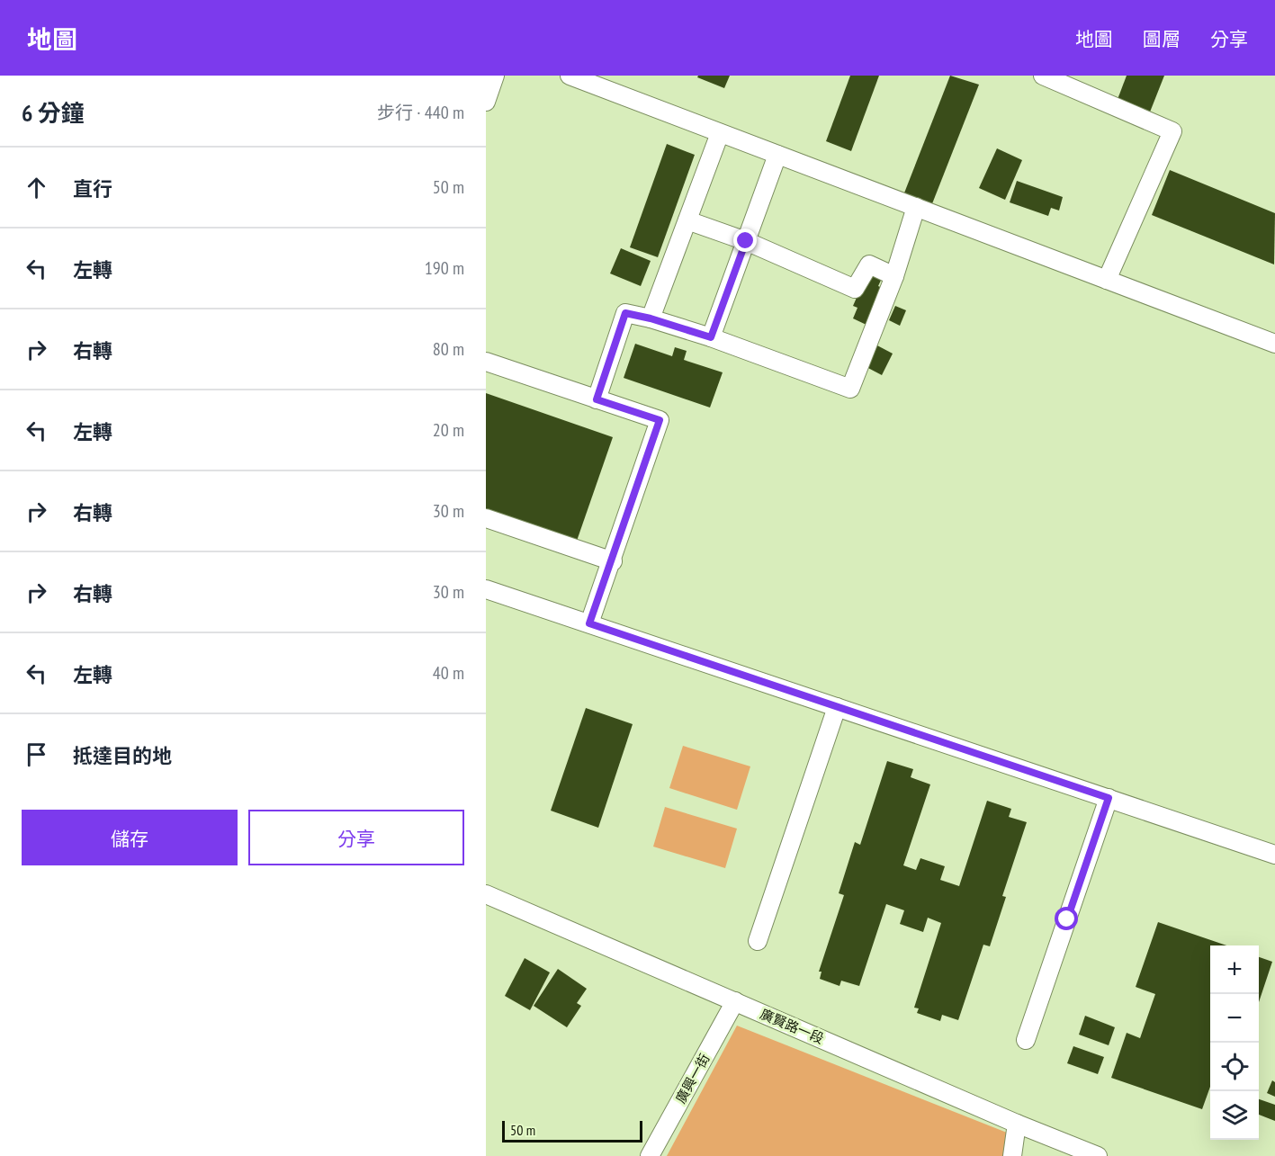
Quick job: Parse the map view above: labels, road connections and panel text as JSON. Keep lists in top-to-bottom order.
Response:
{
  "streets": {
    "street": ["廣賢路一段", "廣興一街"]
  },
  "crossings": [
    ["廣賢路一段", "廣興一街"]
  ],
  "scale_bar": "50 m",
  "page": {
    "header": "地圖",
    "nav": ["地圖", "圖層", "分享"],
    "heading": ["6 分鐘", "步行 · 440 m"],
    "list": [
      ["直行", "50 m"],
      ["左轉", "190 m"],
      ["右轉", "80 m"],
      ["左轉", "20 m"],
      ["右轉", "30 m"],
      ["右轉", "30 m"],
      ["左轉", "40 m"],
      "抵達目的地"
    ],
    "buttons": ["儲存", "分享"],
    "map_buttons": ["+", "−"],
    "scale": "50 m"
  }
}
